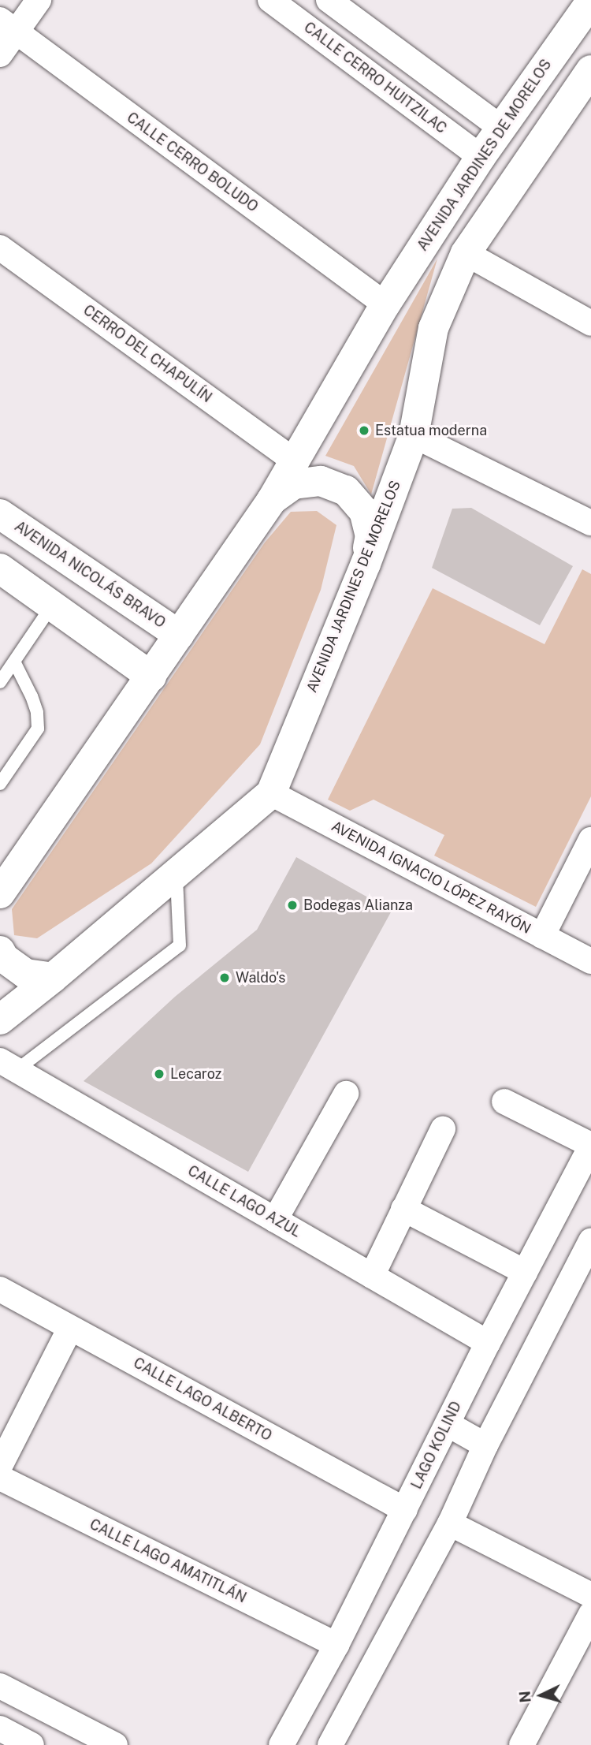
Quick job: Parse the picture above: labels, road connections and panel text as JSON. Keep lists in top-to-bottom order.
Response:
{
  "streets": {
    "main road": ["AVENIDA JARDINES DE MORELOS", "AVENIDA NICOLÁS BRAVO"],
    "street": [
      "CALLE CERRO HUITZILAC",
      "CALLE CERRO BOLUDO",
      "CERRO DEL CHAPULÍN",
      "AVENIDA IGNACIO LÓPEZ RAYÓN",
      "CALLE LAGO AZUL",
      "CALLE LAGO ALBERTO",
      "LAGO KOLIND",
      "CALLE LAGO AMATITLÁN"
    ]
  },
  "crossings": [
    ["CALLE CERRO HUITZILAC", "AVENIDA JARDINES DE MORELOS"],
    ["AVENIDA JARDINES DE MORELOS", "CALLE CERRO BOLUDO"],
    ["AVENIDA JARDINES DE MORELOS", "CERRO DEL CHAPULÍN"],
    ["AVENIDA JARDINES DE MORELOS", "AVENIDA NICOLÁS BRAVO"],
    ["AVENIDA JARDINES DE MORELOS", "AVENIDA IGNACIO LÓPEZ RAYÓN"],
    ["CALLE LAGO AZUL", "LAGO KOLIND"],
    ["CALLE LAGO ALBERTO", "LAGO KOLIND"],
    ["LAGO KOLIND", "CALLE LAGO AMATITLÁN"]
  ],
  "places": [
    "Estatua moderna",
    "Bodegas Alianza",
    "Waldo's",
    "Lecaroz"
  ],
  "north": "left"
}
